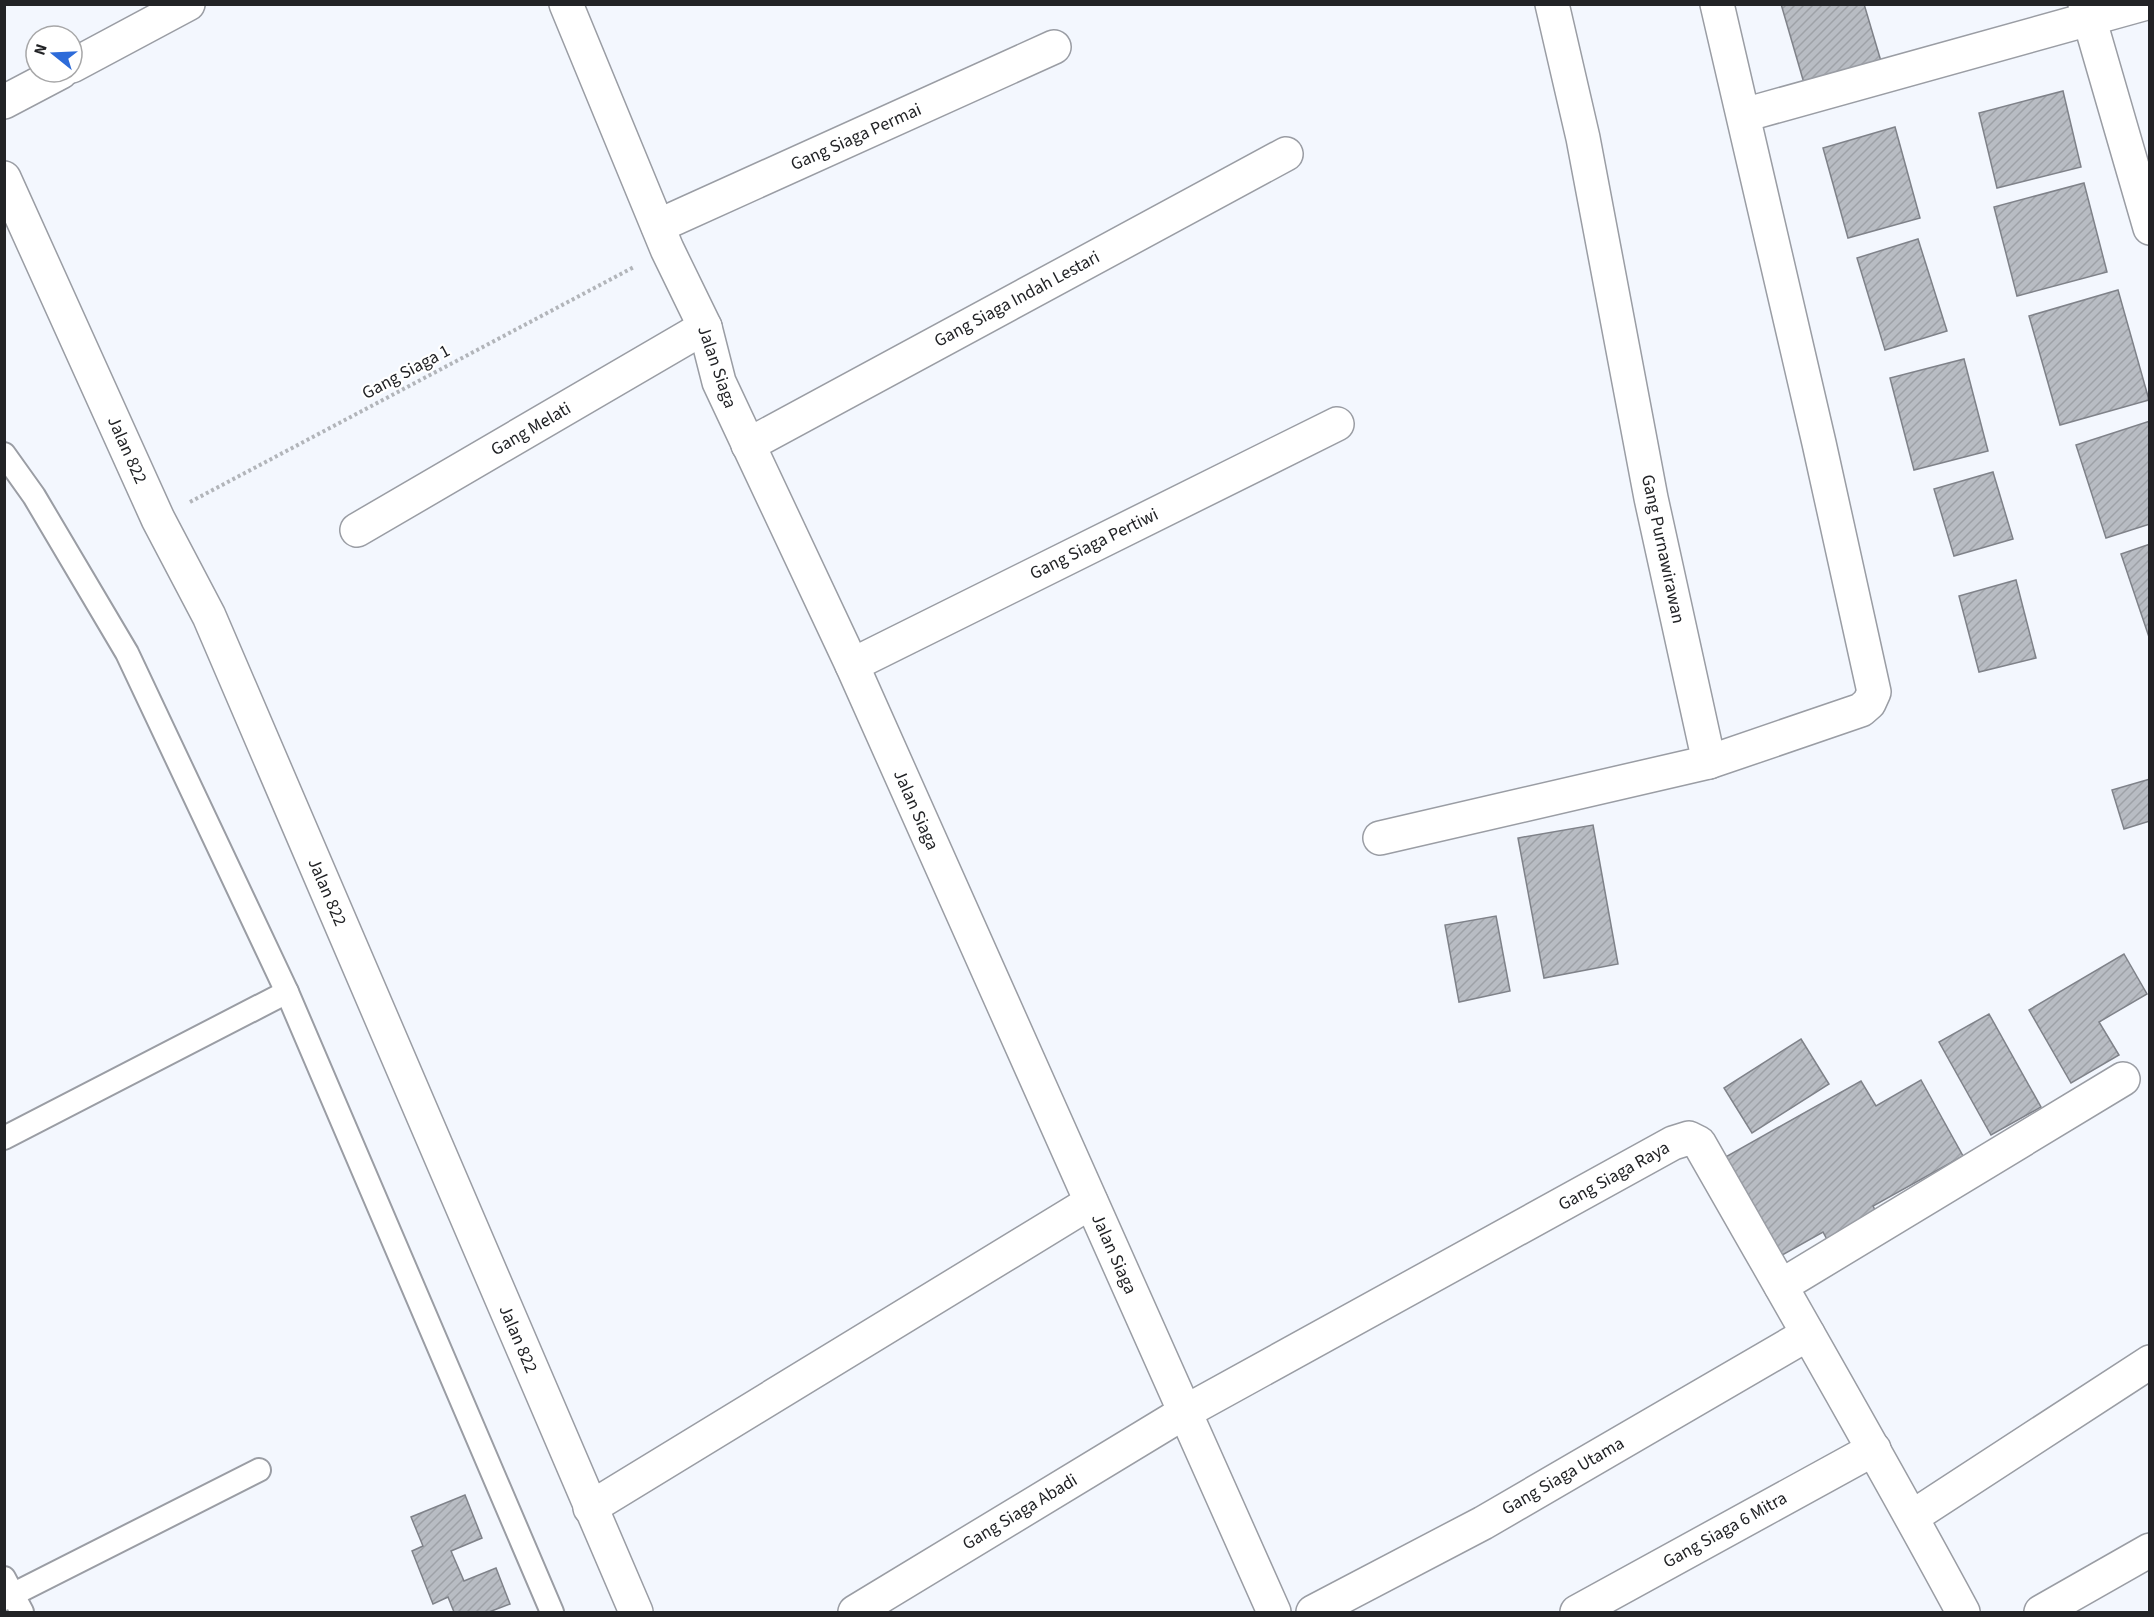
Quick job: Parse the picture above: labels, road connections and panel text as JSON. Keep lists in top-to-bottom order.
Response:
{
  "streets": {
    "street": [
      "Gang Siaga Permai",
      "Gang Siaga Indah Lestari",
      "Jalan Siaga",
      "Gang Melati",
      "Jalan 822",
      "Gang Siaga Pertiwi",
      "Gang Purnawirawan",
      "Gang Siaga Raya",
      "Gang Siaga Utama",
      "Gang Siaga Abadi",
      "Gang Siaga 6 Mitra"
    ],
    "path": ["Gang Siaga 1"]
  },
  "crossings": [
    ["Gang Siaga Permai", "Jalan Siaga"],
    ["Gang Siaga Permai", "Gang Siaga 1"],
    ["Gang Siaga Indah Lestari", "Jalan Siaga"],
    ["Jalan Siaga", "Gang Siaga 1"],
    ["Jalan Siaga", "Gang Melati"],
    ["Jalan Siaga", "Gang Siaga Pertiwi"],
    ["Jalan Siaga", "Gang Siaga Raya"],
    ["Jalan Siaga", "Gang Siaga Abadi"],
    ["Gang Siaga 1", "Jalan 822"],
    ["Gang Siaga Raya", "Gang Siaga Utama"],
    ["Gang Siaga Raya", "Gang Siaga Abadi"],
    ["Gang Siaga Raya", "Gang Siaga 6 Mitra"]
  ],
  "north": "left"
}
